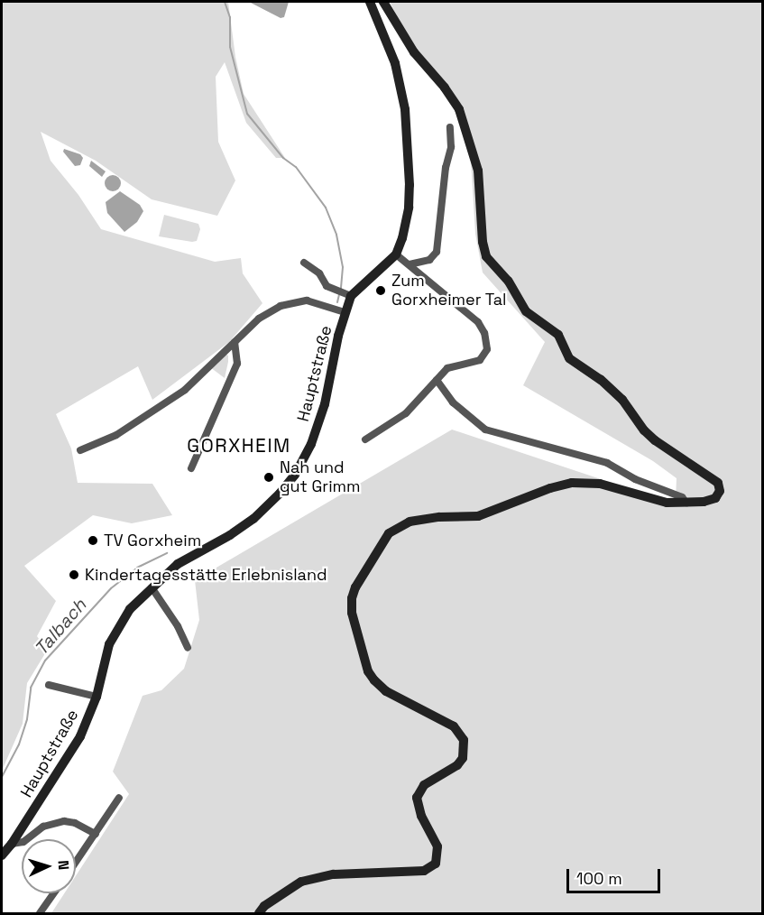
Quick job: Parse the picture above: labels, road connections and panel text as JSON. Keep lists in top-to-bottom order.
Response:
{
  "streets": {
    "street": ["Hauptstraße"]
  },
  "districts": ["GORXHEIM"],
  "water": ["Talbach"],
  "places": [
    "Zum Gorxheimer Tal",
    "Nah und gut Grimm",
    "TV Gorxheim",
    "Kindertagesstätte Erlebnisland"
  ],
  "scale_bar": "100 m",
  "north": "right"
}
